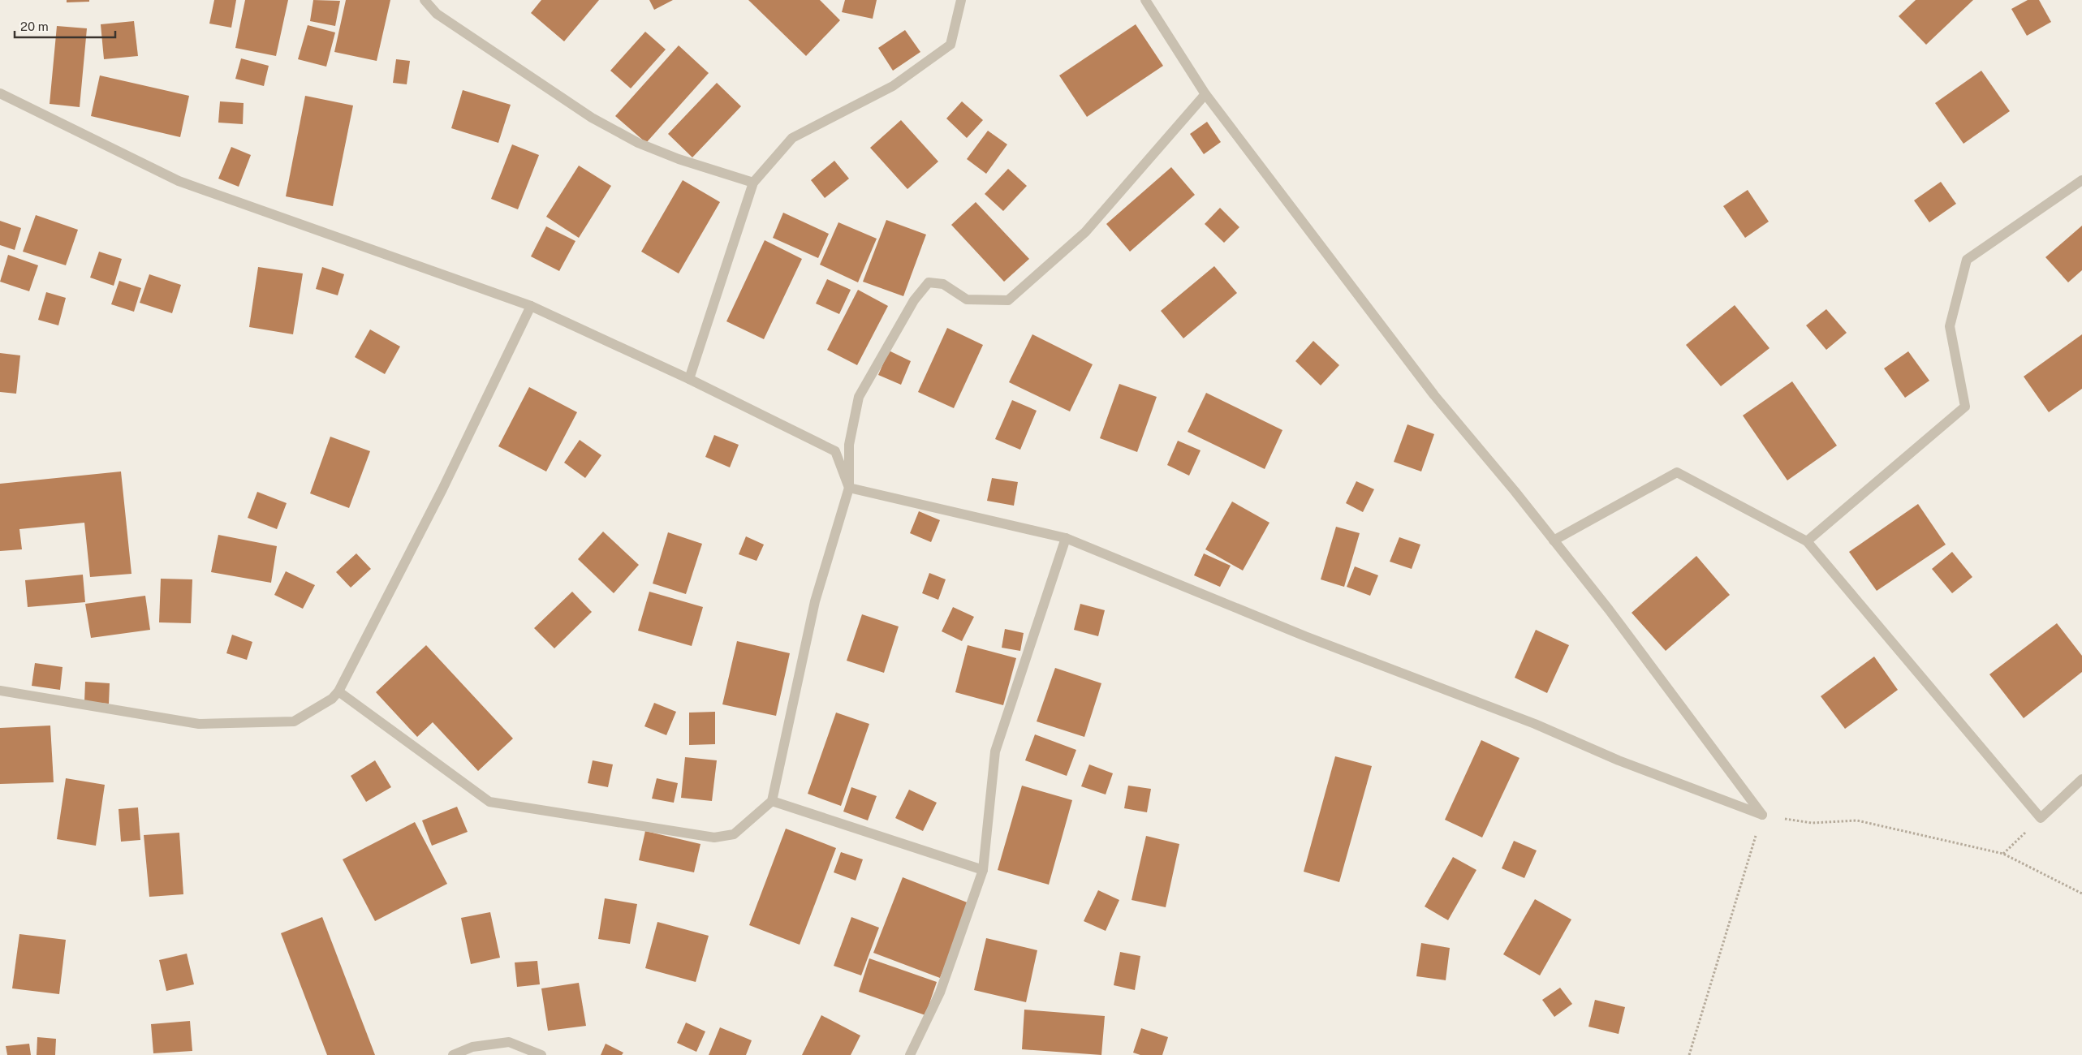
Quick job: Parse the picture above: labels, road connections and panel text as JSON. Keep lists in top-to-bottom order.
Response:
{
  "scale_bar": "20 m"
}
